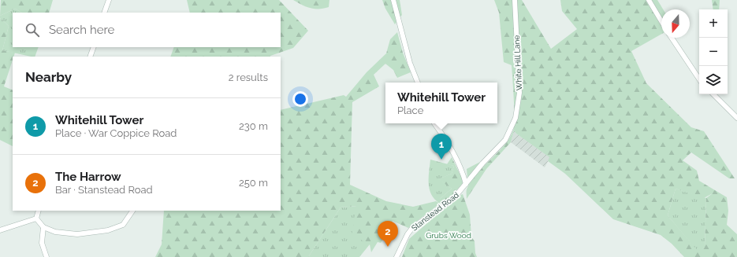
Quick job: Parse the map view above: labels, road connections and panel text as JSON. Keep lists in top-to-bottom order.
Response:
{
  "streets": {
    "street": ["White Hill Lane", "Stanstead Road"]
  },
  "crossings": [
    ["White Hill Lane", "Stanstead Road"]
  ],
  "parks": ["Grubs Wood"],
  "north": "bottom",
  "page": {
    "map_buttons": ["+", "−"],
    "search": "Search here",
    "heading": ["Nearby", "2 results"],
    "popup": ["Whitehill Tower", "Place"],
    "list": [
      {
        "mark": "1",
        "name": "Whitehill Tower",
        "note": "Place · War Coppice Road",
        "value": "230 m"
      },
      {
        "mark": "2",
        "name": "The Harrow",
        "note": "Bar · Stanstead Road",
        "value": "250 m"
      }
    ],
    "pins": ["1", "2"]
  }
}
